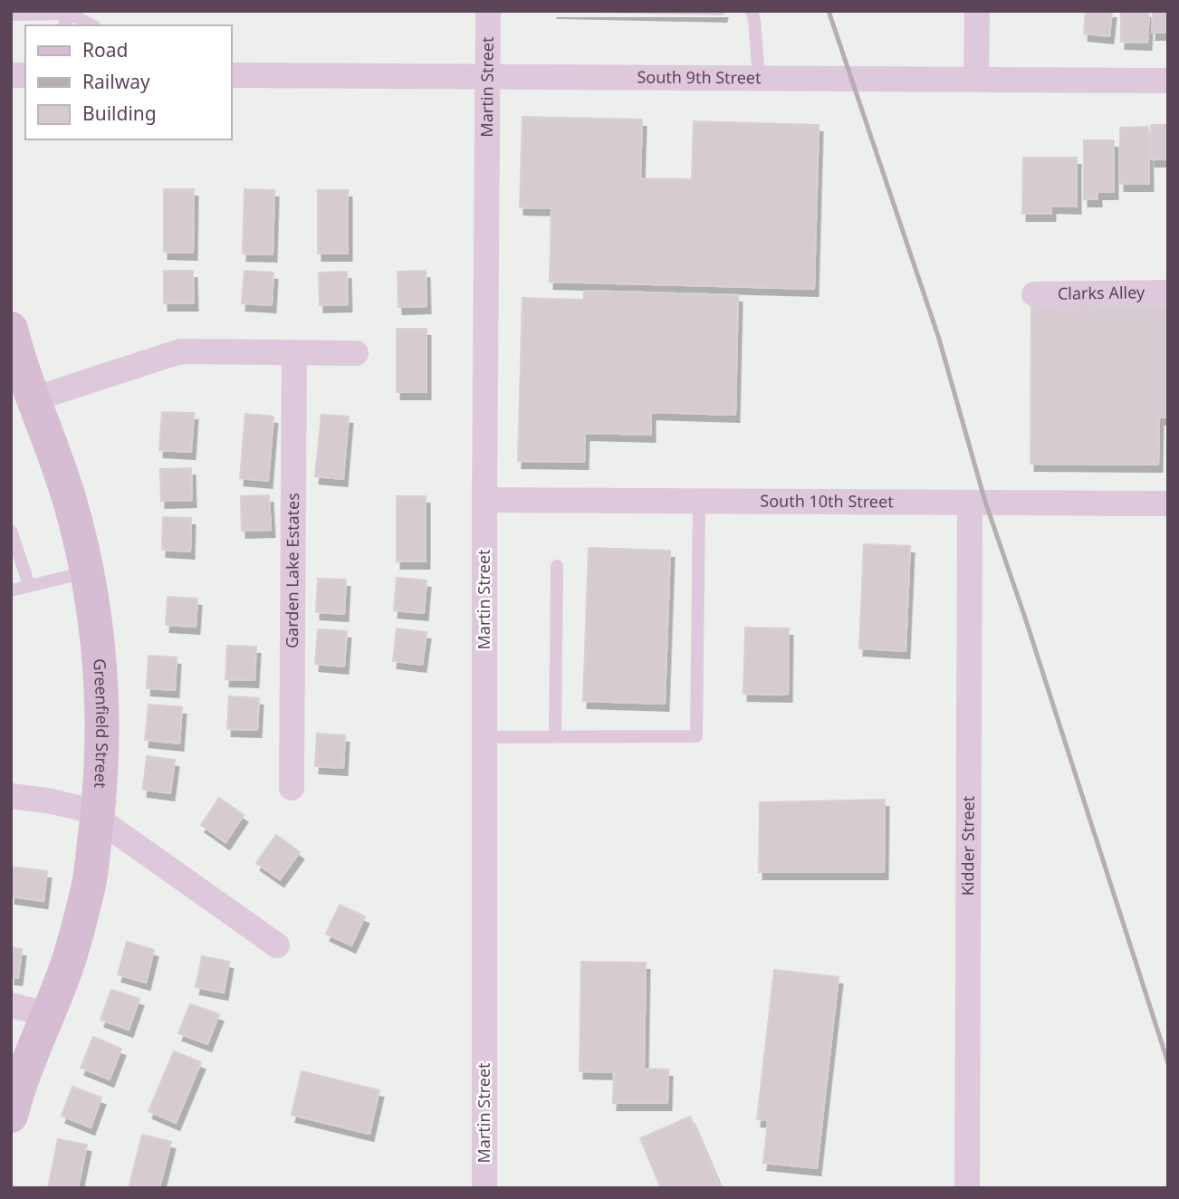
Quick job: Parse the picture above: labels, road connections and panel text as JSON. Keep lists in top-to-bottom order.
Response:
{
  "streets": {
    "main road": ["Greenfield Street"],
    "street": [
      "South 9th Street",
      "Martin Street",
      "Clarks Alley",
      "South 10th Street",
      "Garden Lake Estates",
      "Kidder Street"
    ]
  },
  "crossings": [
    ["South 9th Street", "Martin Street"],
    ["Martin Street", "South 10th Street"],
    ["South 10th Street", "Kidder Street"]
  ],
  "legend": ["Road", "Railway", "Building"]
}
